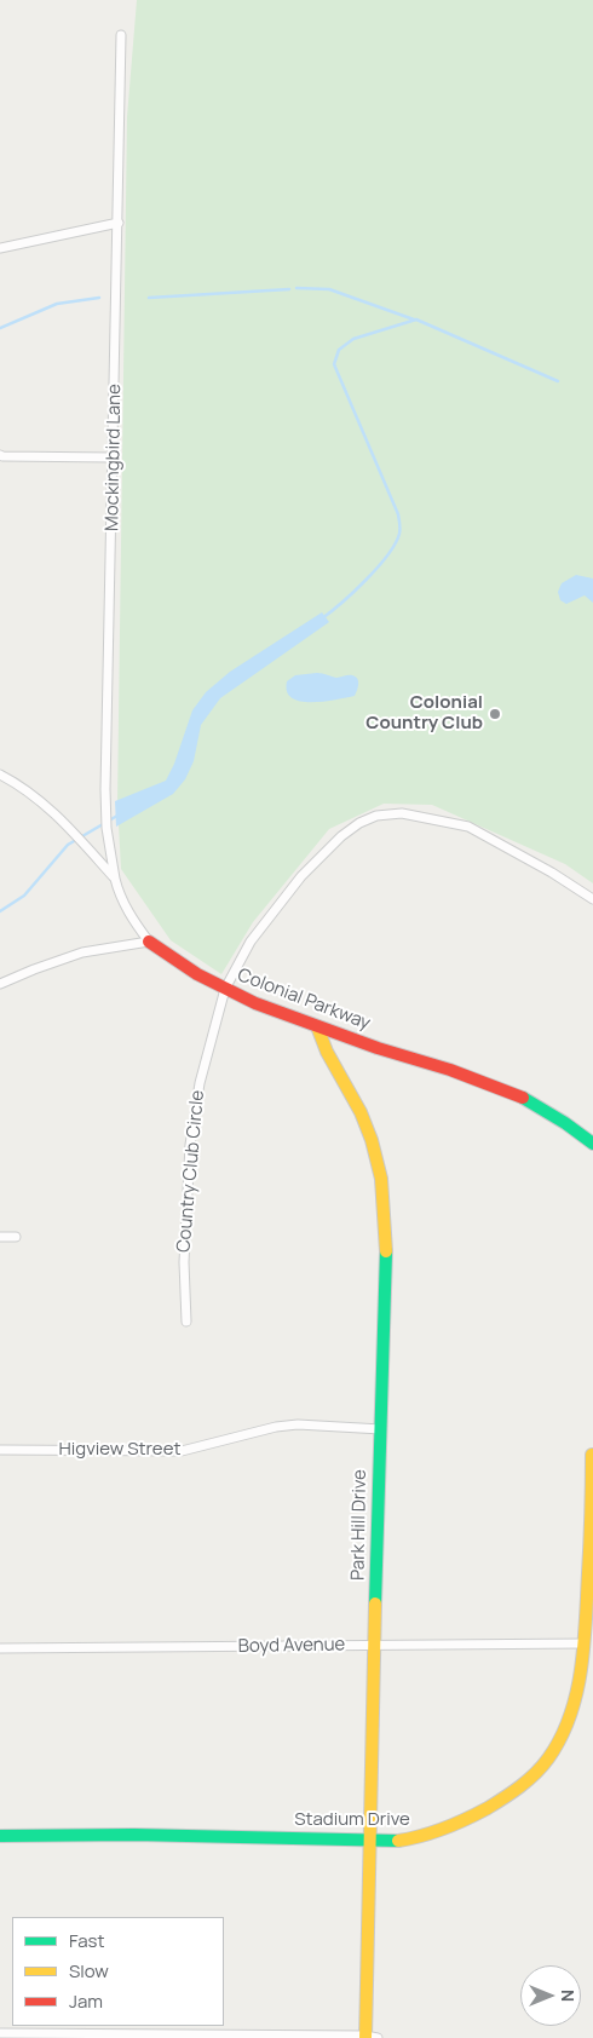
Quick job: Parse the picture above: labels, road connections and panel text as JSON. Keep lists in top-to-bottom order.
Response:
{
  "streets": {
    "street": [
      "Mockingbird Lane",
      "Colonial Parkway",
      "Country Club Circle",
      "Higview Street",
      "Park Hill Drive",
      "Boyd Avenue",
      "Stadium Drive"
    ]
  },
  "crossings": [
    ["Colonial Parkway", "Country Club Circle"],
    ["Colonial Parkway", "Park Hill Drive"],
    ["Higview Street", "Park Hill Drive"],
    ["Park Hill Drive", "Boyd Avenue"],
    ["Park Hill Drive", "Stadium Drive"],
    ["Boyd Avenue", "Stadium Drive"]
  ],
  "places": ["Colonial Country Club"],
  "legend": ["Fast", "Slow", "Jam"],
  "north": "right"
}
